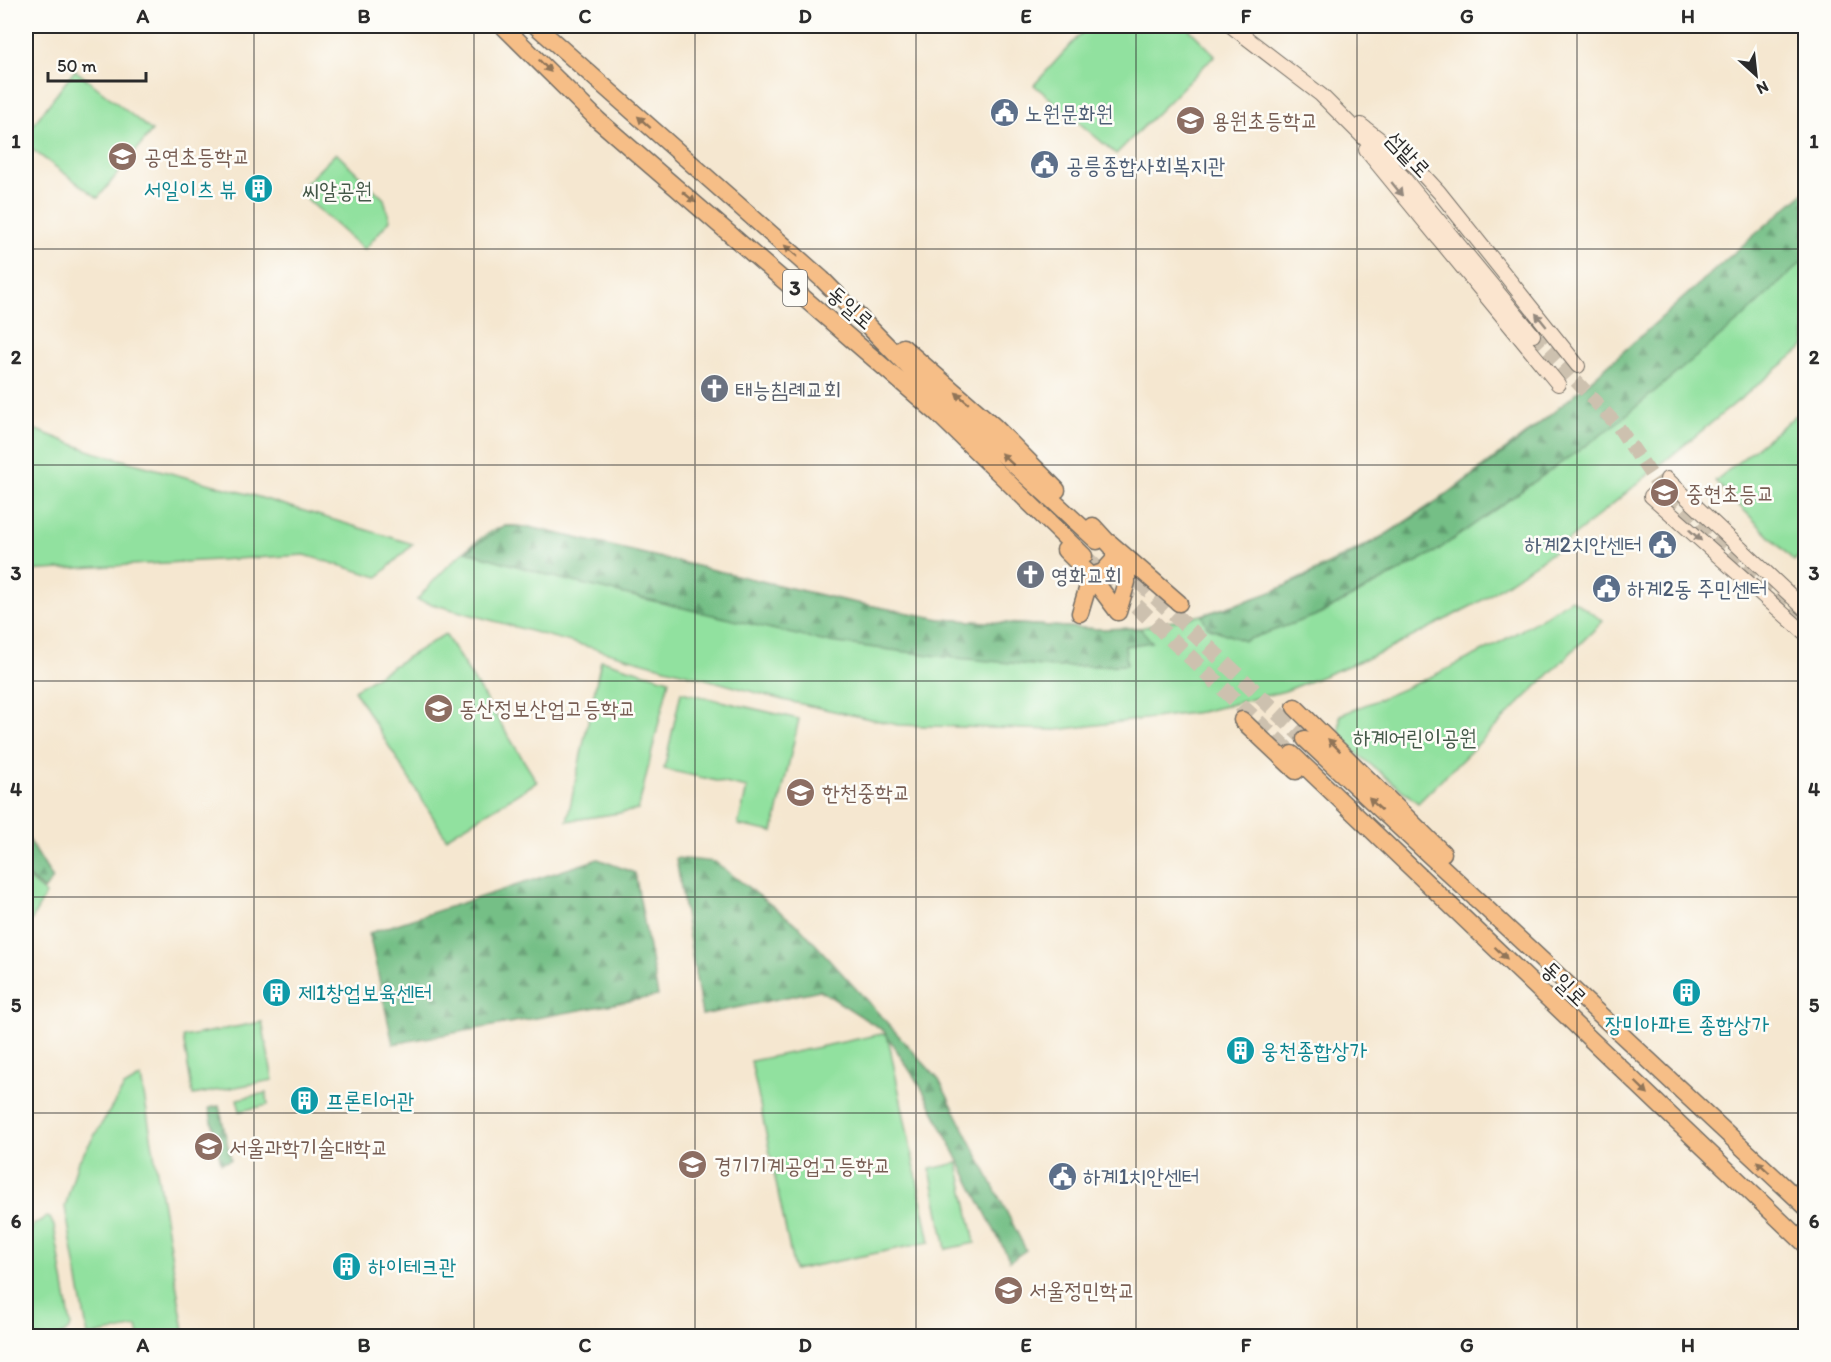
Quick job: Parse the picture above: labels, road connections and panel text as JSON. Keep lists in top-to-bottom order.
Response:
{
  "streets": {
    "main road": ["섬밭로", "3", "동일로"]
  },
  "parks": ["씨알공원", "하계어린이공원"],
  "places": {
    "public building": [
      "노원문화원",
      "공릉종합사회복지관",
      "하계2치안센터",
      "하계2동 주민센터",
      "하계1치안센터"
    ],
    "school or university": [
      "용원초등학교",
      "공연초등학교",
      "중현초등교",
      "동산정보산업고등학교",
      "한천중학교",
      "서울과학기술대학교",
      "경기기계공업고등학교",
      "서울정민학교"
    ],
    "building": [
      "서일이츠 뷰",
      "제1창업보육센터",
      "장미아파트 종합상가",
      "웅천종합상가",
      "프론티어관",
      "하이테크관"
    ],
    "church": ["태능침례교회", "영화교회"]
  },
  "scale_bar": "50 m",
  "north": "bottom right",
  "grid": {
    "columns": [
      "A",
      "B",
      "C",
      "D",
      "E",
      "F",
      "G",
      "H"
    ],
    "rows": [
      "1",
      "2",
      "3",
      "4",
      "5",
      "6"
    ]
  }
}
